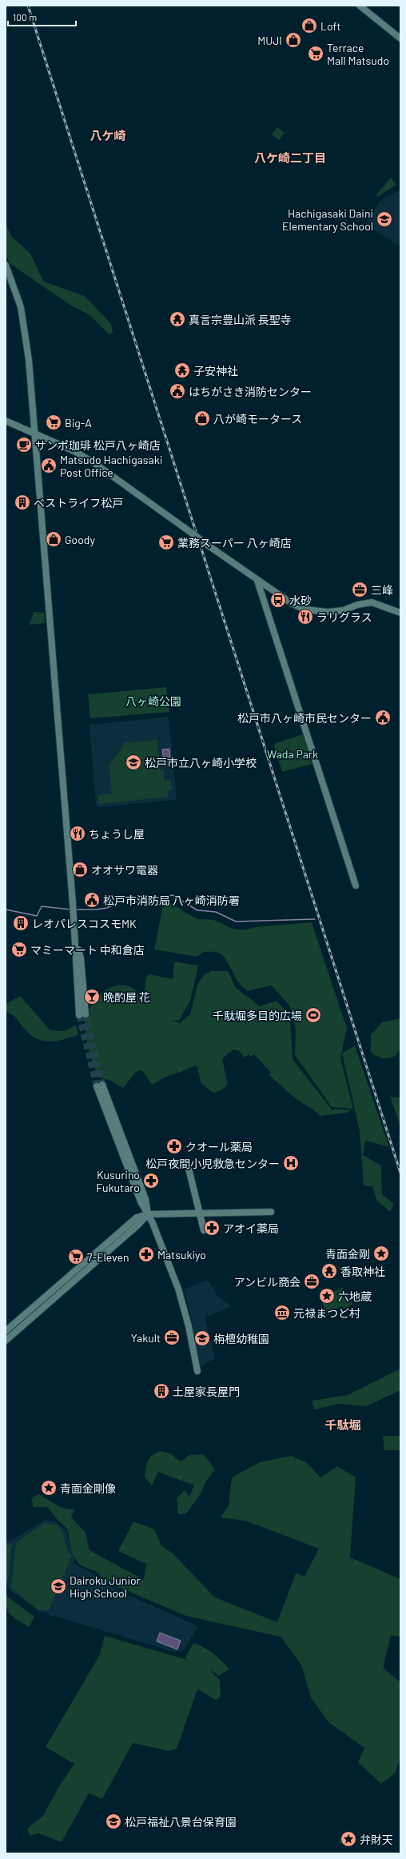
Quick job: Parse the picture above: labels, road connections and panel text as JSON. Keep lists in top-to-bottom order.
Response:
{
  "districts": ["八ケ崎", "八ケ崎二丁目", "千駄堀"],
  "parks": ["八ヶ崎公園", "Wada Park"],
  "places": {
    "shop": [
      "Loft",
      "MUJI",
      "八が崎モータース",
      "Goody",
      "オオサワ電器"
    ],
    "supermarket": [
      "Terrace Mall Matsudo",
      "Big-A",
      "業務スーパー 八ヶ崎店",
      "マミーマート 中和倉店",
      "7-Eleven"
    ],
    "school or university": [
      "Hachigasaki Daini Elementary School",
      "松戸市立八ヶ崎小学校",
      "栴檀幼稚園",
      "Dairoku Junior High School",
      "松戸福祉八景台保育園"
    ],
    "temple": ["真言宗豊山派 長聖寺", "子安神社", "香取神社"],
    "public building": [
      "はちがさき消防センター",
      "Matsudo Hachigasaki Post Office",
      "松戸市八ヶ崎市民センター",
      "松戸市消防局 八ヶ崎消防署"
    ],
    "cafe": ["サンポ珈琲 松戸八ヶ崎店"],
    "building": ["ベストライフ松戸", "レオパレスコスモMK", "土屋家長屋門"],
    "office": ["三峰", "アンビル商会", "Yakult"],
    "bus stop": ["水砂"],
    "restaurant": ["ラリグラス", "ちょうし屋"],
    "bar": ["晩酌屋 花"],
    "sports": ["千駄堀多目的広場"],
    "pharmacy": [
      "クオール薬局",
      "Kusurino Fukutaro",
      "アオイ薬局",
      "Matsukiyo"
    ],
    "hospital": ["松戸夜間小児救急センター"],
    "place": [
      "青面金剛",
      "六地蔵",
      "青面金剛像",
      "弁財天"
    ],
    "museum": ["元禄まつど村"]
  },
  "scale_bar": "100 m"
}
